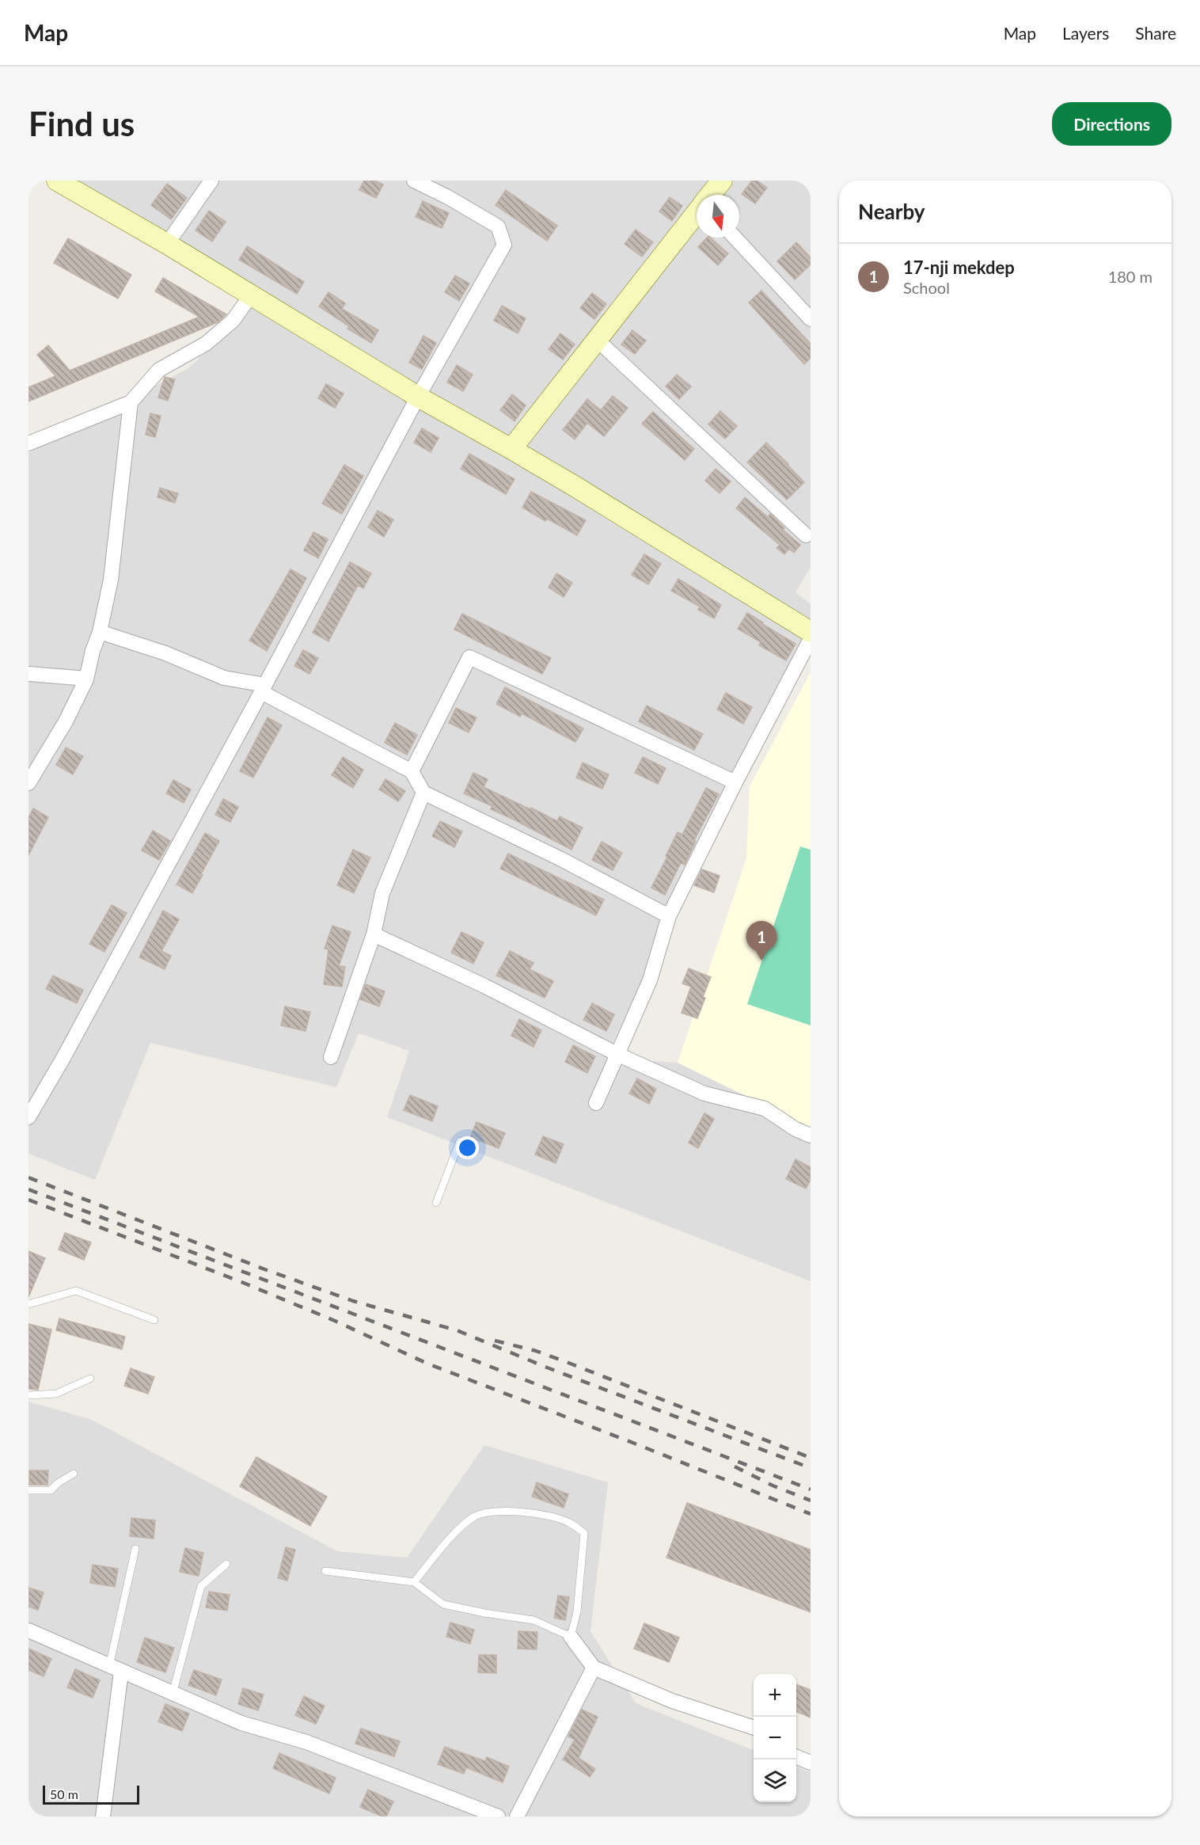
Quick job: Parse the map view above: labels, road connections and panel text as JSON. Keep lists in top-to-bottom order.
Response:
{
  "scale_bar": "50 m",
  "north": "bottom",
  "page": {
    "header": "Map",
    "nav": ["Map", "Layers", "Share"],
    "buttons": "Directions",
    "title": "Find us",
    "heading": "Nearby",
    "list": [
      {
        "mark": "1",
        "name": "17-nji mekdep",
        "note": "School",
        "value": "180 m"
      }
    ],
    "pins": "1",
    "map_buttons": ["+", "−"],
    "scale": "50 m"
  }
}
